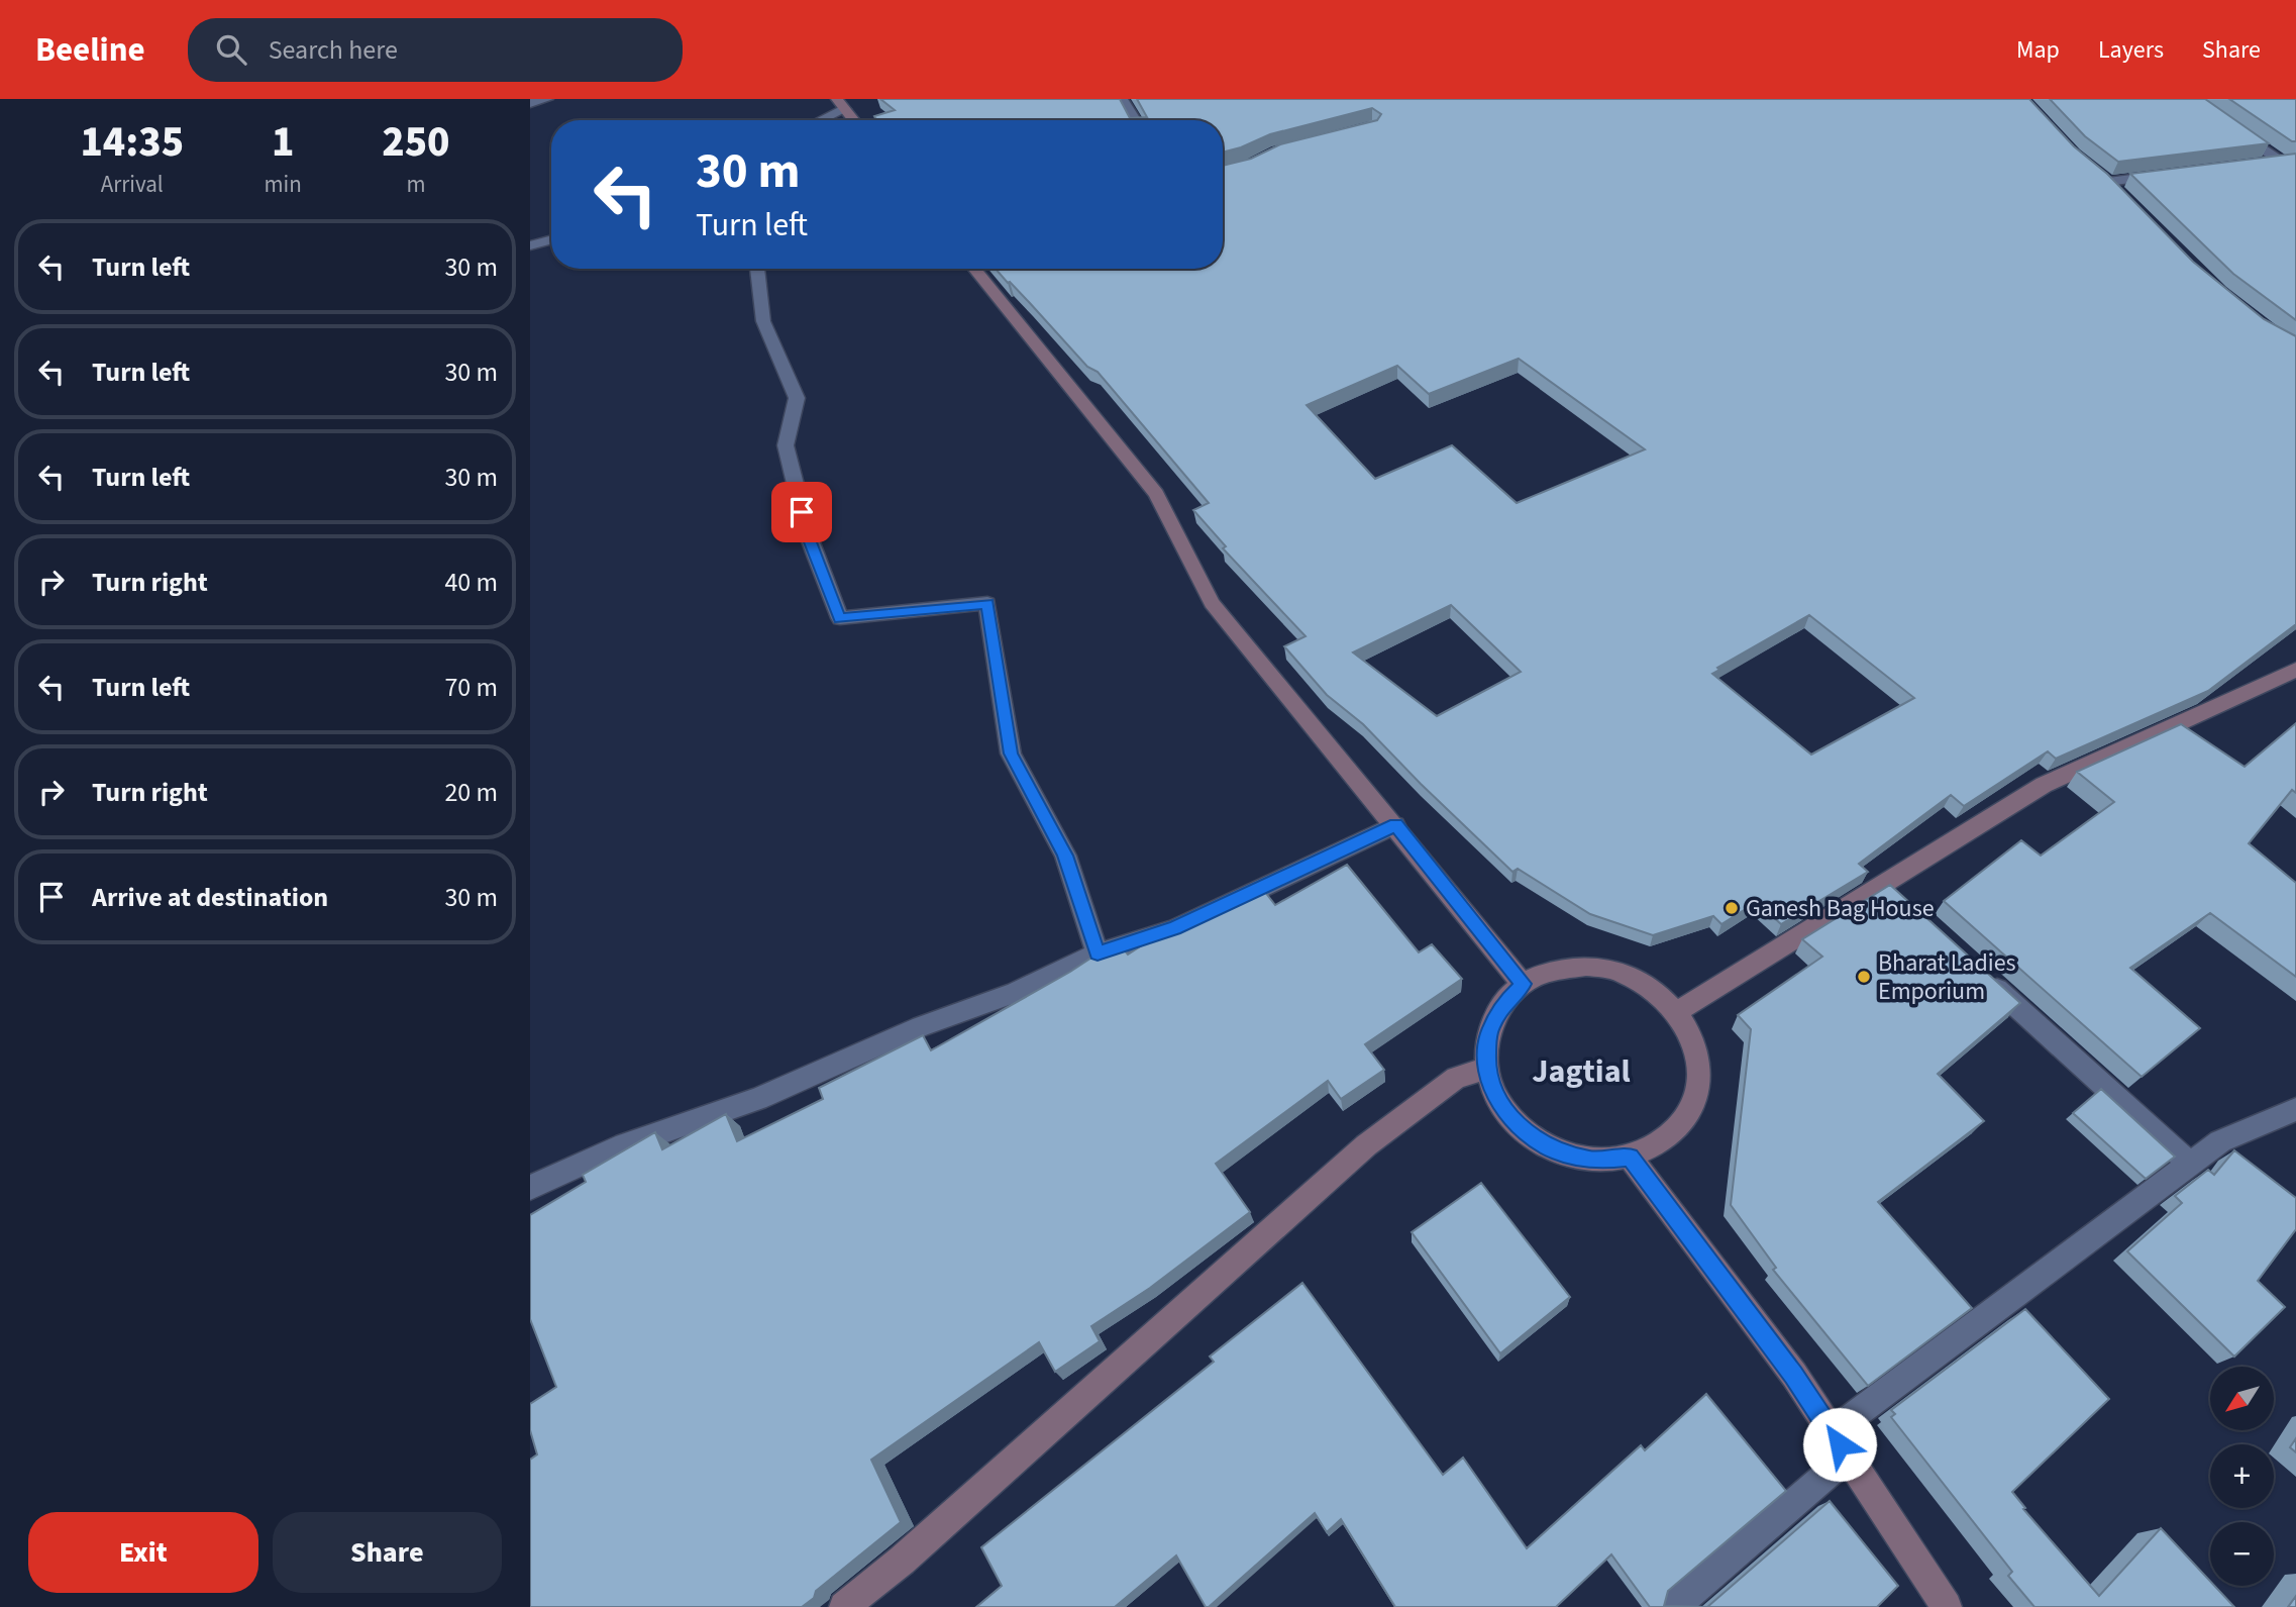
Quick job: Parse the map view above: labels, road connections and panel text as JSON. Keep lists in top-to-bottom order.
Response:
{
  "districts": ["Jagtial"],
  "places": ["Ganesh Bag House", "Bharat Ladies Emporium"],
  "north": "bottom left",
  "page": {
    "header": "Beeline",
    "search": "Search here",
    "nav": ["Map", "Layers", "Share"],
    "eta": [
      "14:35",
      "Arrival",
      "1",
      "min",
      "250",
      "m"
    ],
    "turn": ["30 m", "Turn left"],
    "list": [
      {
        "name": "Turn left",
        "value": "30 m"
      },
      {
        "name": "Turn left",
        "value": "30 m"
      },
      {
        "name": "Turn left",
        "value": "30 m"
      },
      {
        "name": "Turn right",
        "value": "40 m"
      },
      {
        "name": "Turn left",
        "value": "70 m"
      },
      {
        "name": "Turn right",
        "value": "20 m"
      },
      {
        "name": "Arrive at destination",
        "value": "30 m"
      }
    ],
    "map_buttons": ["+", "−"],
    "buttons": ["Exit", "Share"]
  }
}
